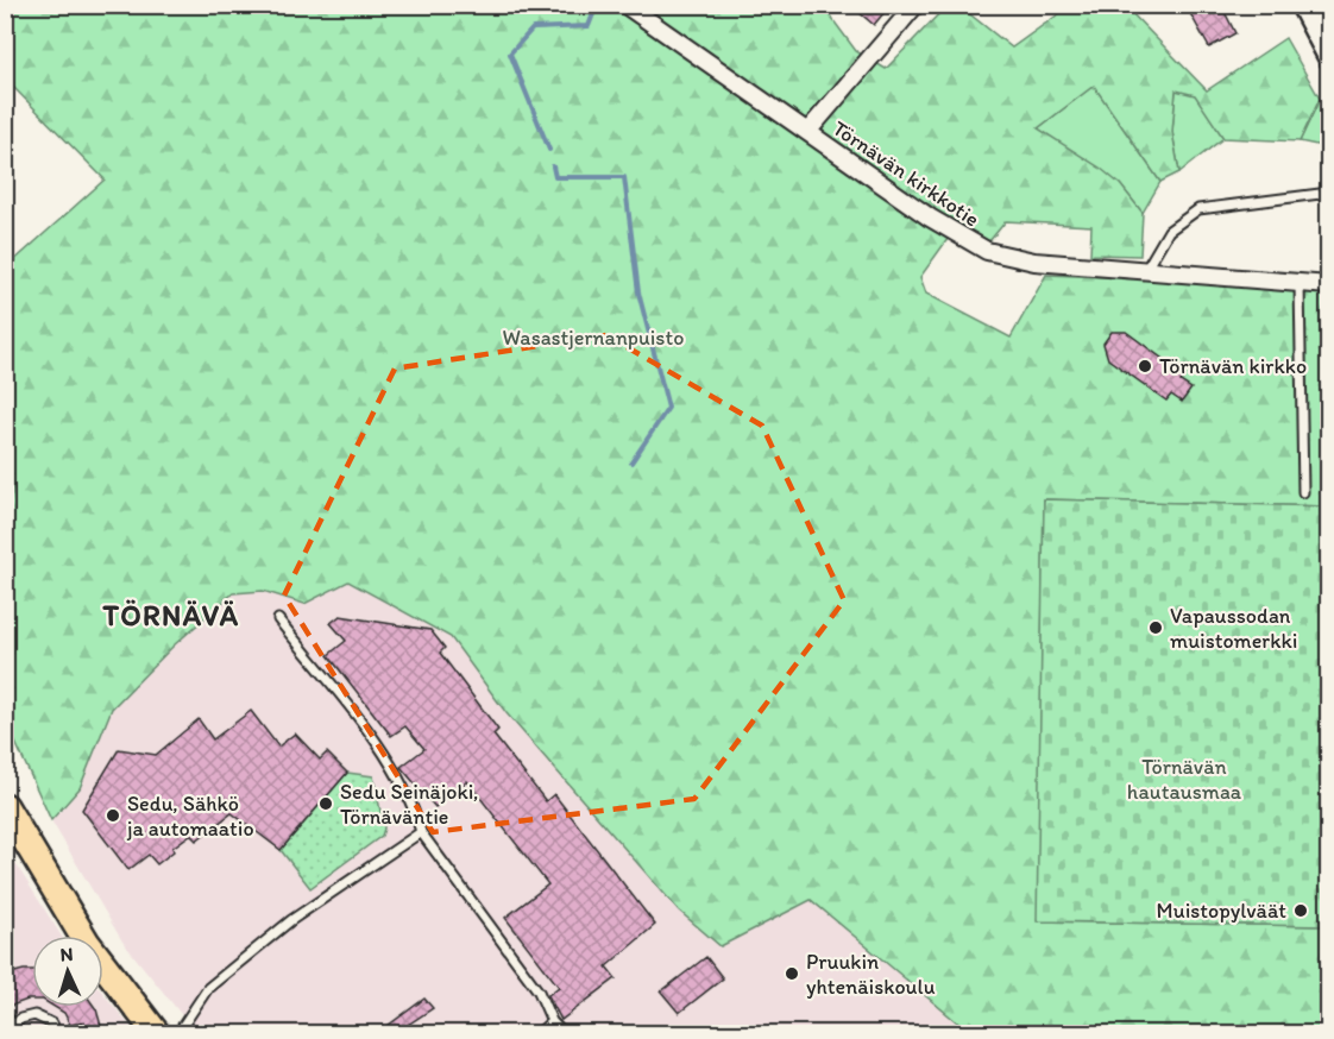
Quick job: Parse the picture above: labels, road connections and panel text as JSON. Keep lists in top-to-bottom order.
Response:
{
  "streets": {
    "street": ["Törnävän kirkkotie"]
  },
  "districts": ["TÖRNÄVÄ"],
  "parks": ["Wasastjernanpuisto", "Törnävän hautausmaa"],
  "places": [
    "Törnävän kirkko",
    "Vapaussodan muistomerkki",
    "Sedu Seinäjoki, Törnäväntie",
    "Sedu, Sähkö ja automaatio",
    "Muistopylväät",
    "Pruukin yhtenäiskoulu"
  ],
  "north": "top"
}
